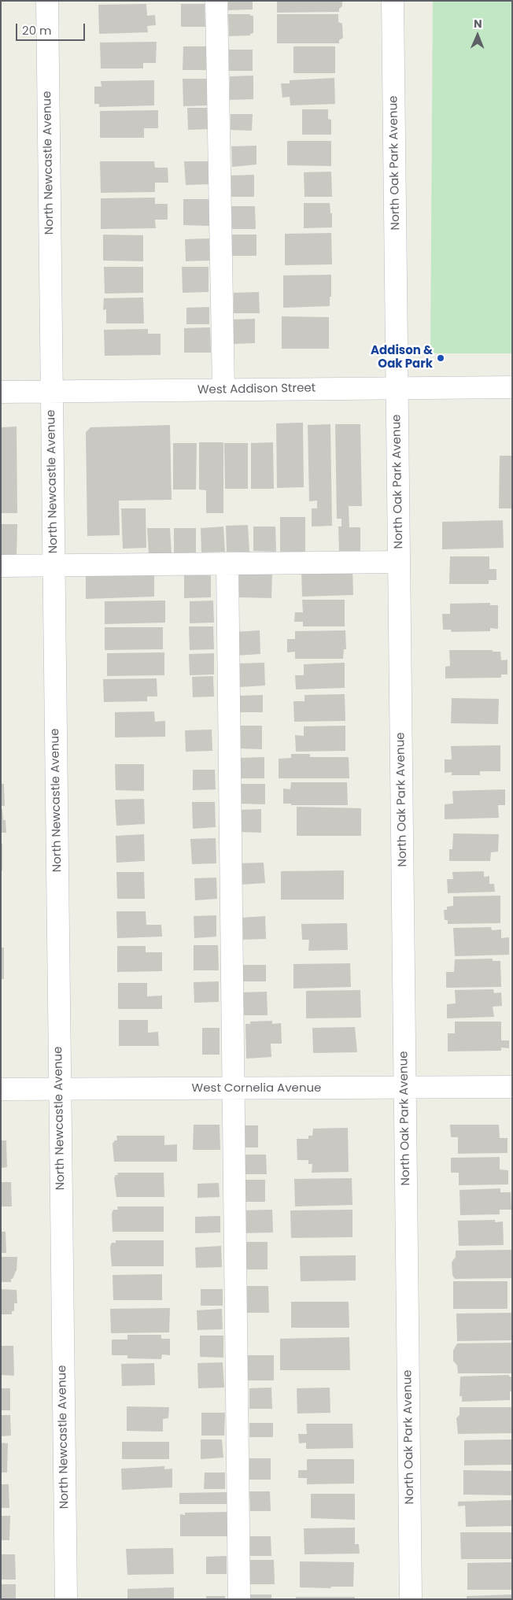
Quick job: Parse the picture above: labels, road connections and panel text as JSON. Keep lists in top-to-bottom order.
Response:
{
  "streets": {
    "street": [
      "North Newcastle Avenue",
      "North Oak Park Avenue",
      "West Addison Street",
      "West Cornelia Avenue"
    ]
  },
  "crossings": [
    ["North Newcastle Avenue", "West Addison Street"],
    ["North Newcastle Avenue", "West Cornelia Avenue"],
    ["North Oak Park Avenue", "West Addison Street"],
    ["North Oak Park Avenue", "West Cornelia Avenue"]
  ],
  "places": ["Addison & Oak Park"],
  "scale_bar": "20 m",
  "north": "top"
}
